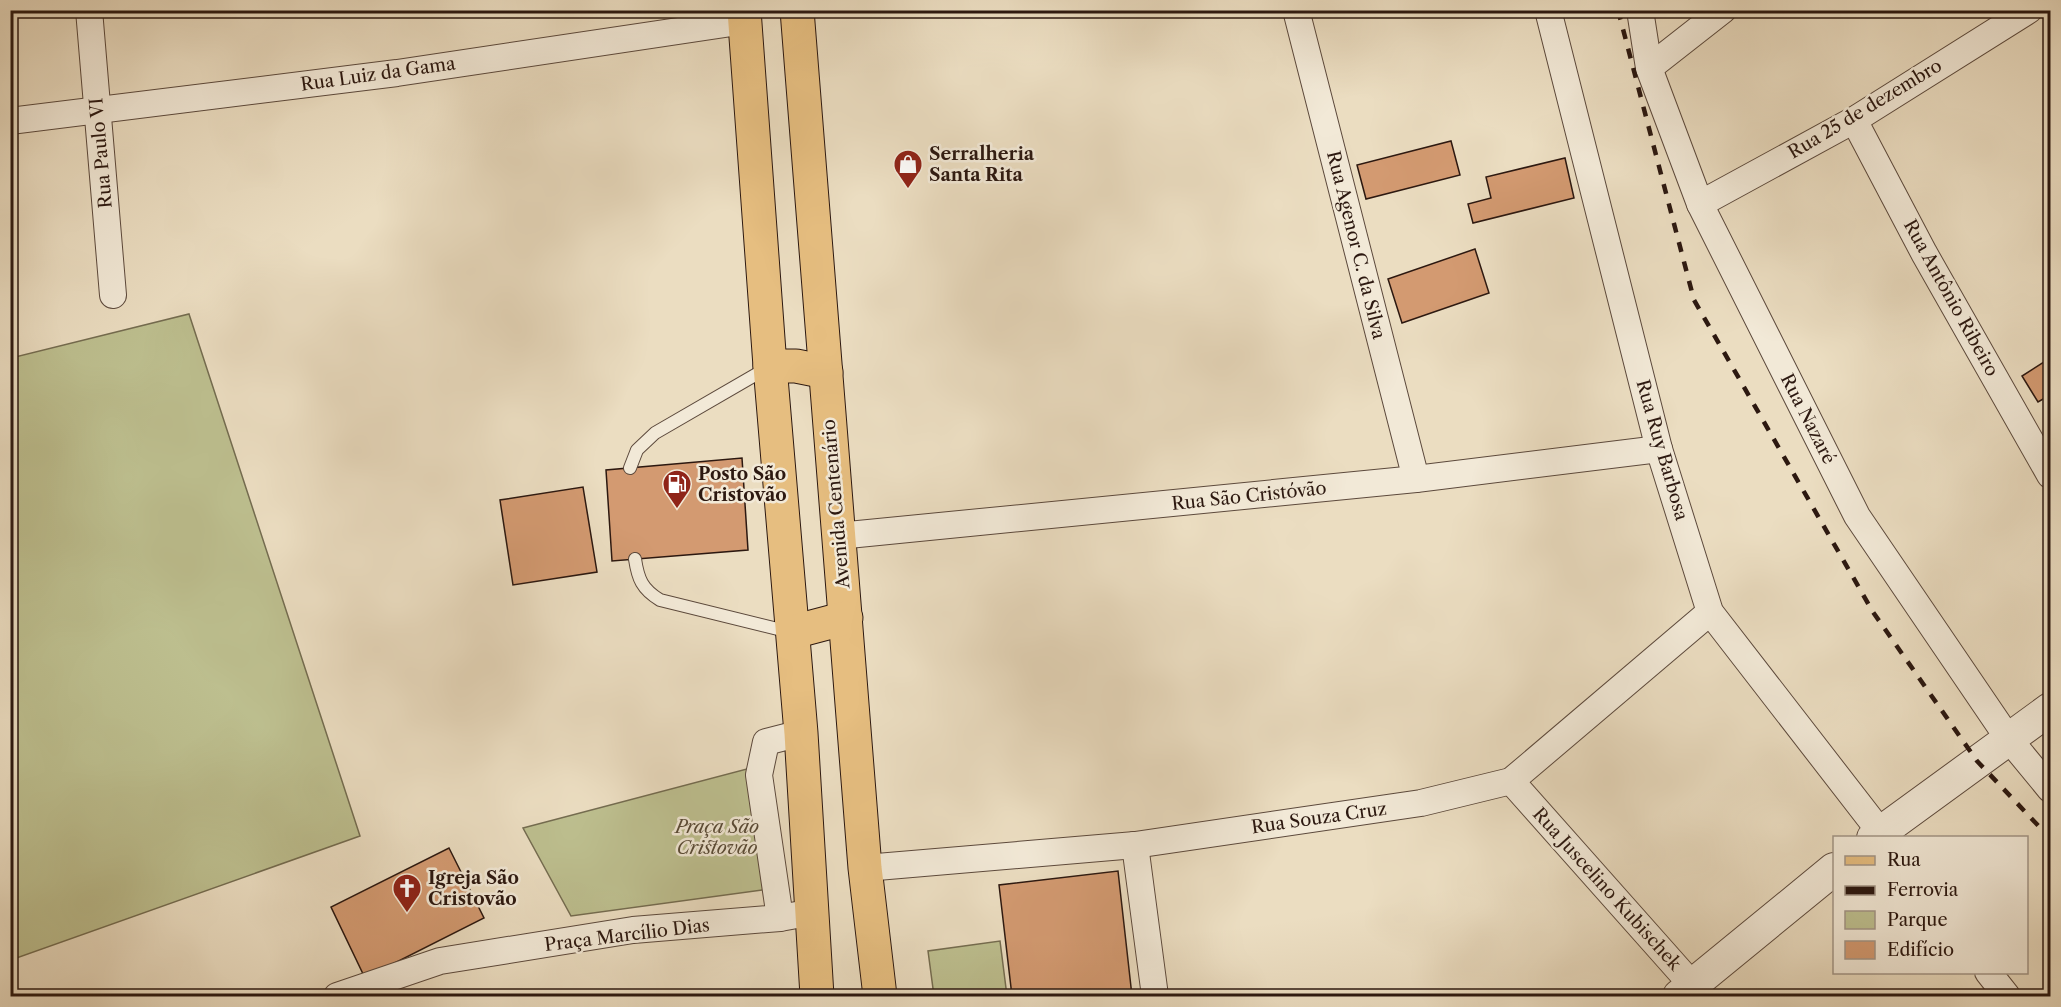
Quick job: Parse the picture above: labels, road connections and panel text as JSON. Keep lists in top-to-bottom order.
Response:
{
  "streets": {
    "main road": ["Avenida Centenário"],
    "street": [
      "Rua Luiz da Gama",
      "Rua 25 de dezembro",
      "Rua Paulo VI",
      "Rua Agenor C. da Silva",
      "Rua Antônio Ribeiro",
      "Rua Nazaré",
      "Rua Ruy Barbosa",
      "Rua São Cristóvão",
      "Rua Souza Cruz",
      "Rua Juscelino Kubischek",
      "Praça Marcílio Dias"
    ]
  },
  "crossings": [
    ["Rua Luiz da Gama", "Rua Paulo VI"],
    ["Rua 25 de dezembro", "Rua Antônio Ribeiro"],
    ["Rua 25 de dezembro", "Rua Nazaré"],
    ["Rua Agenor C. da Silva", "Rua São Cristóvão"],
    ["Rua Ruy Barbosa", "Rua São Cristóvão"],
    ["Rua Ruy Barbosa", "Rua Souza Cruz"],
    ["Rua São Cristóvão", "Avenida Centenário"],
    ["Avenida Centenário", "Rua Souza Cruz"],
    ["Rua Souza Cruz", "Rua Juscelino Kubischek"]
  ],
  "parks": ["Praça São Cristovão"],
  "places": {
    "shop": ["Serralheria Santa Rita"],
    "fuel station": ["Posto São Cristovão"],
    "church": ["Igreja São Cristovão"]
  },
  "legend": [
    "Rua",
    "Ferrovia",
    "Parque",
    "Edifício"
  ]
}
